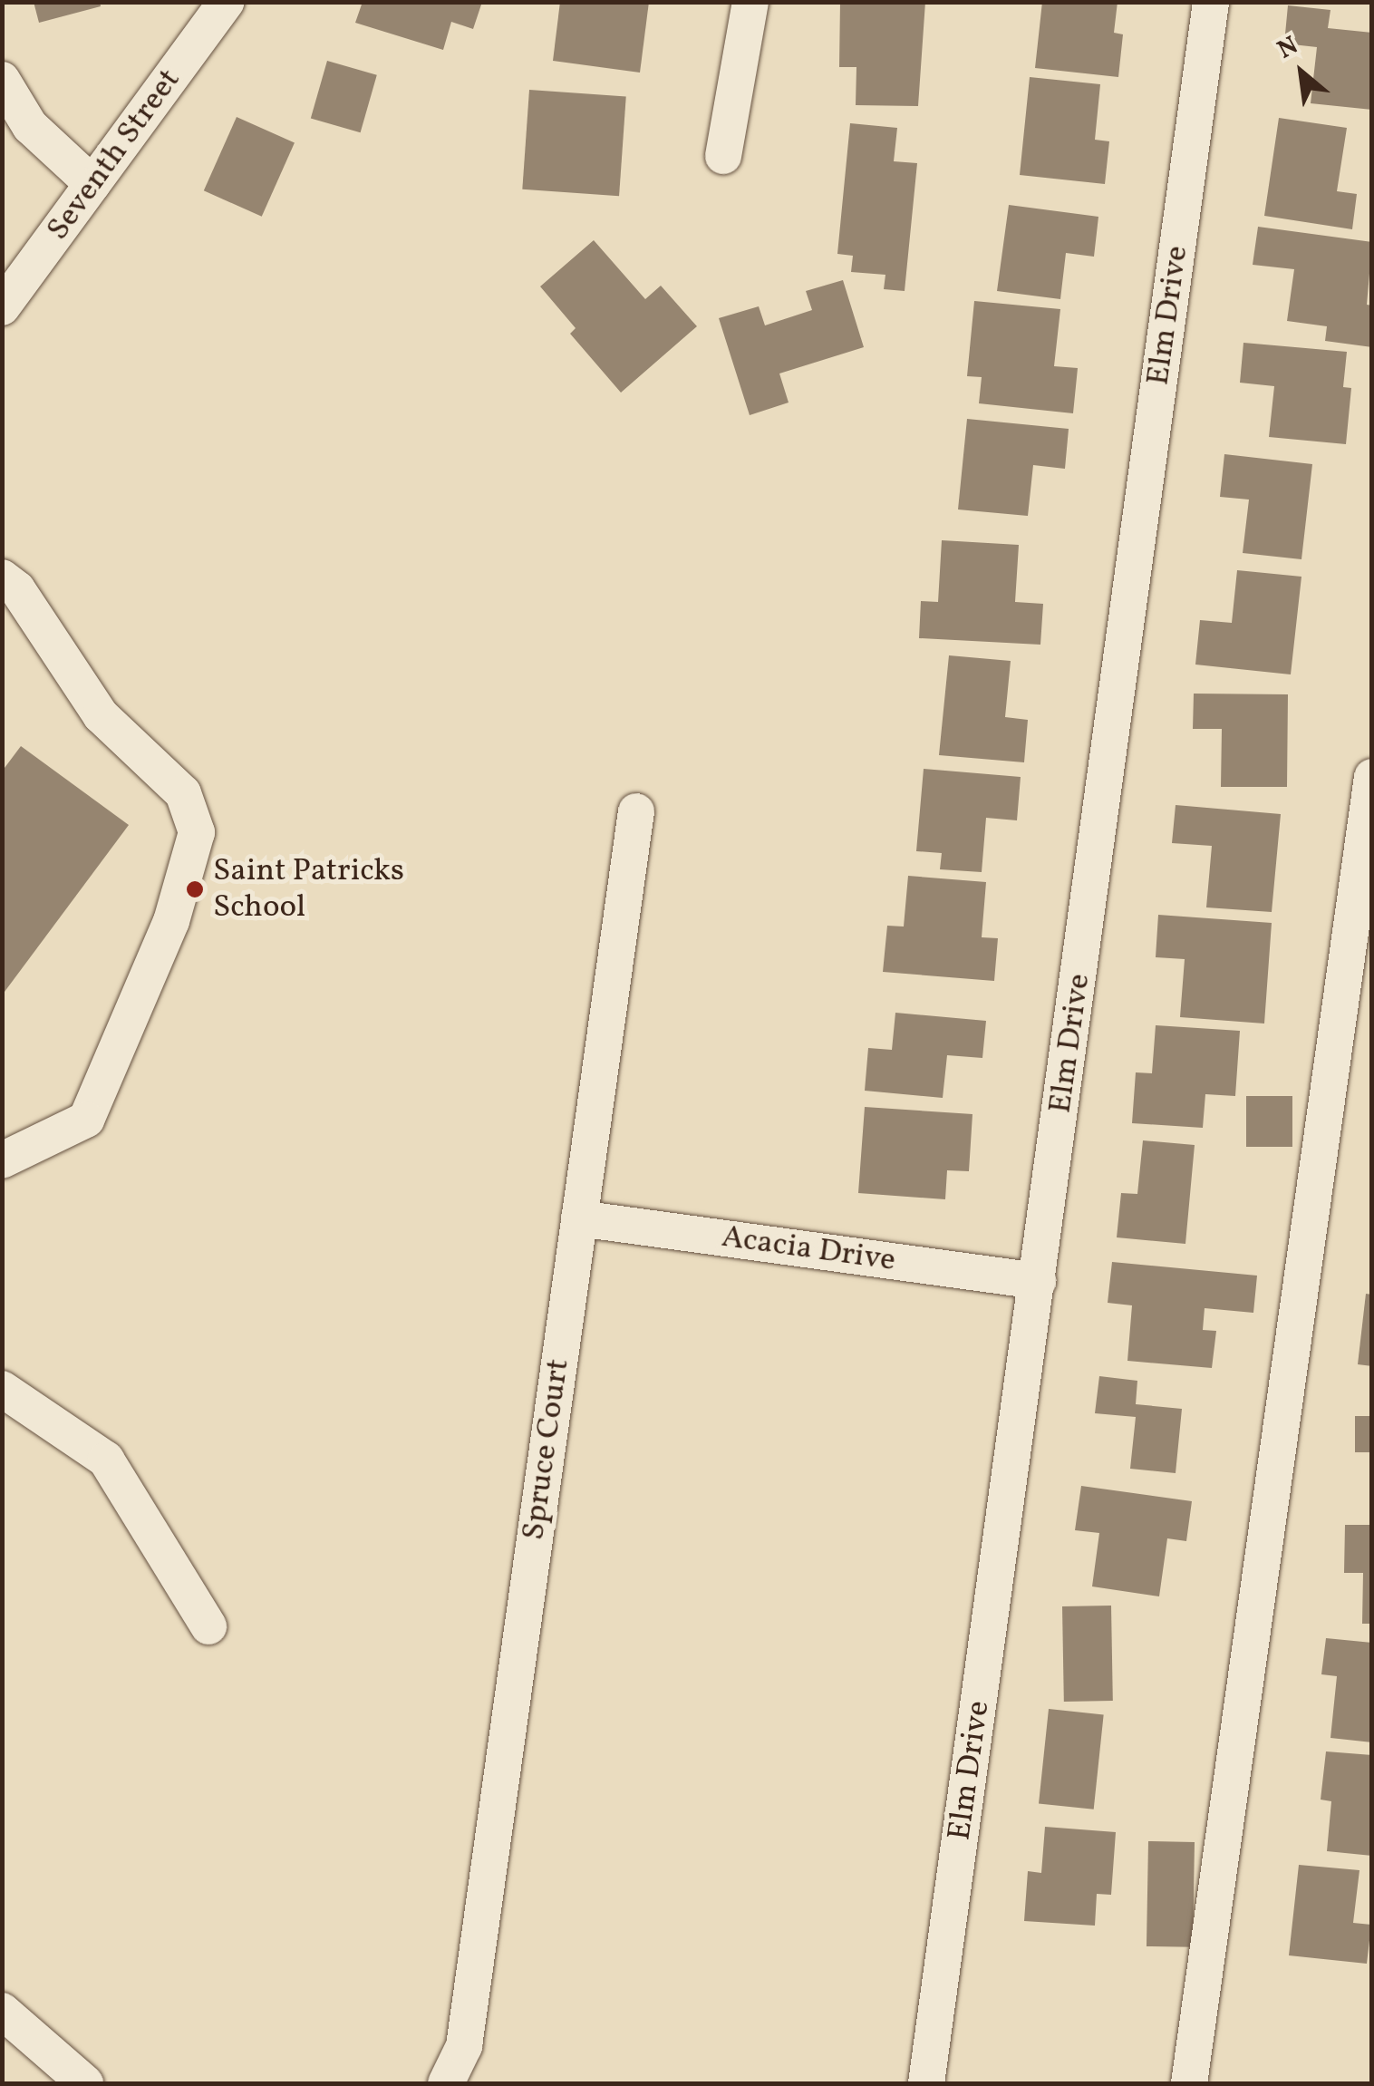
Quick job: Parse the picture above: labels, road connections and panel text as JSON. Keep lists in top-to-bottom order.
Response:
{
  "streets": {
    "street": [
      "Seventh Street",
      "Elm Drive",
      "Acacia Drive",
      "Spruce Court"
    ]
  },
  "crossings": [
    ["Elm Drive", "Acacia Drive"],
    ["Acacia Drive", "Spruce Court"]
  ],
  "places": ["Saint Patricks School"],
  "north": "top left"
}
